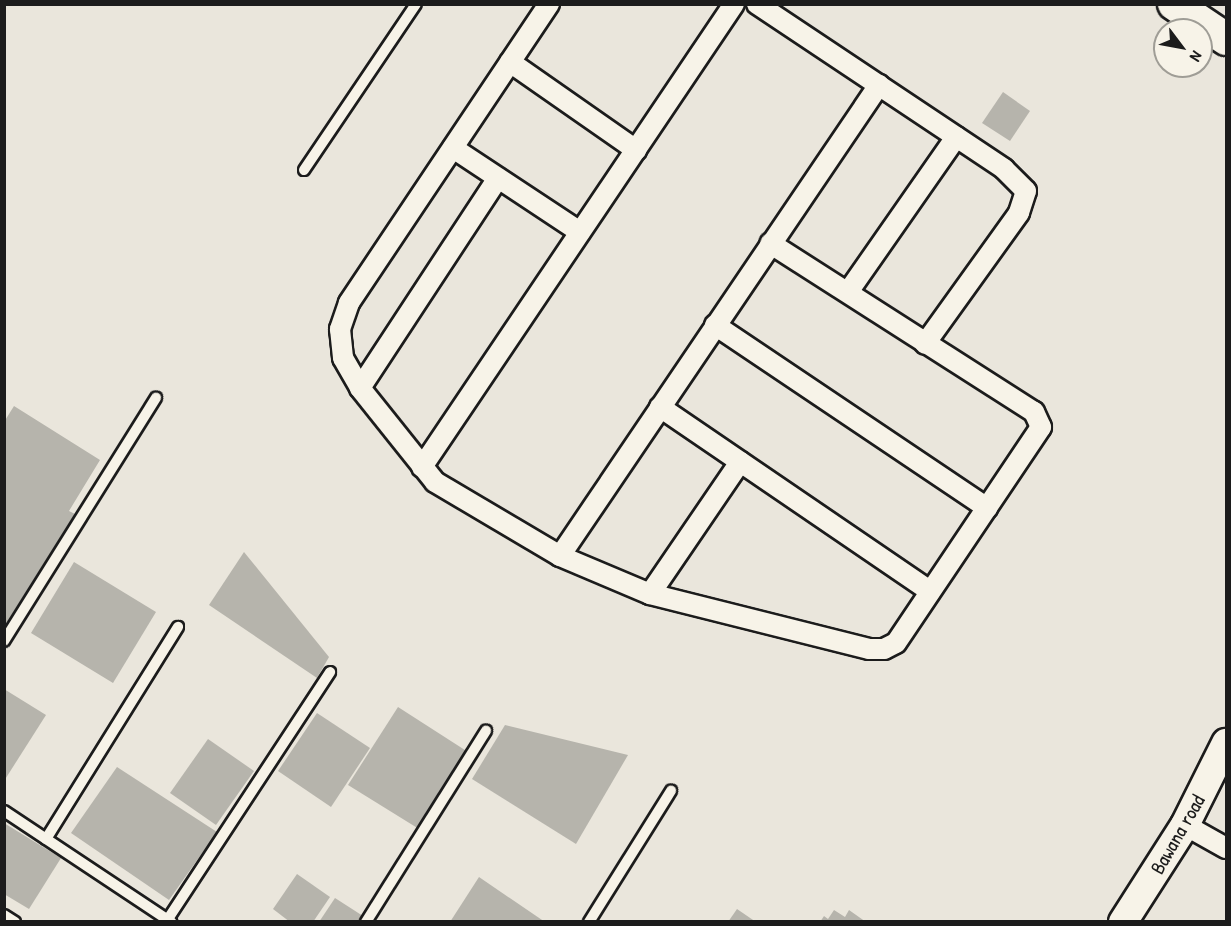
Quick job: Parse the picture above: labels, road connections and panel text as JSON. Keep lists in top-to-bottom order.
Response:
{
  "streets": {
    "main road": ["Bawana road"]
  },
  "north": "bottom right"
}
